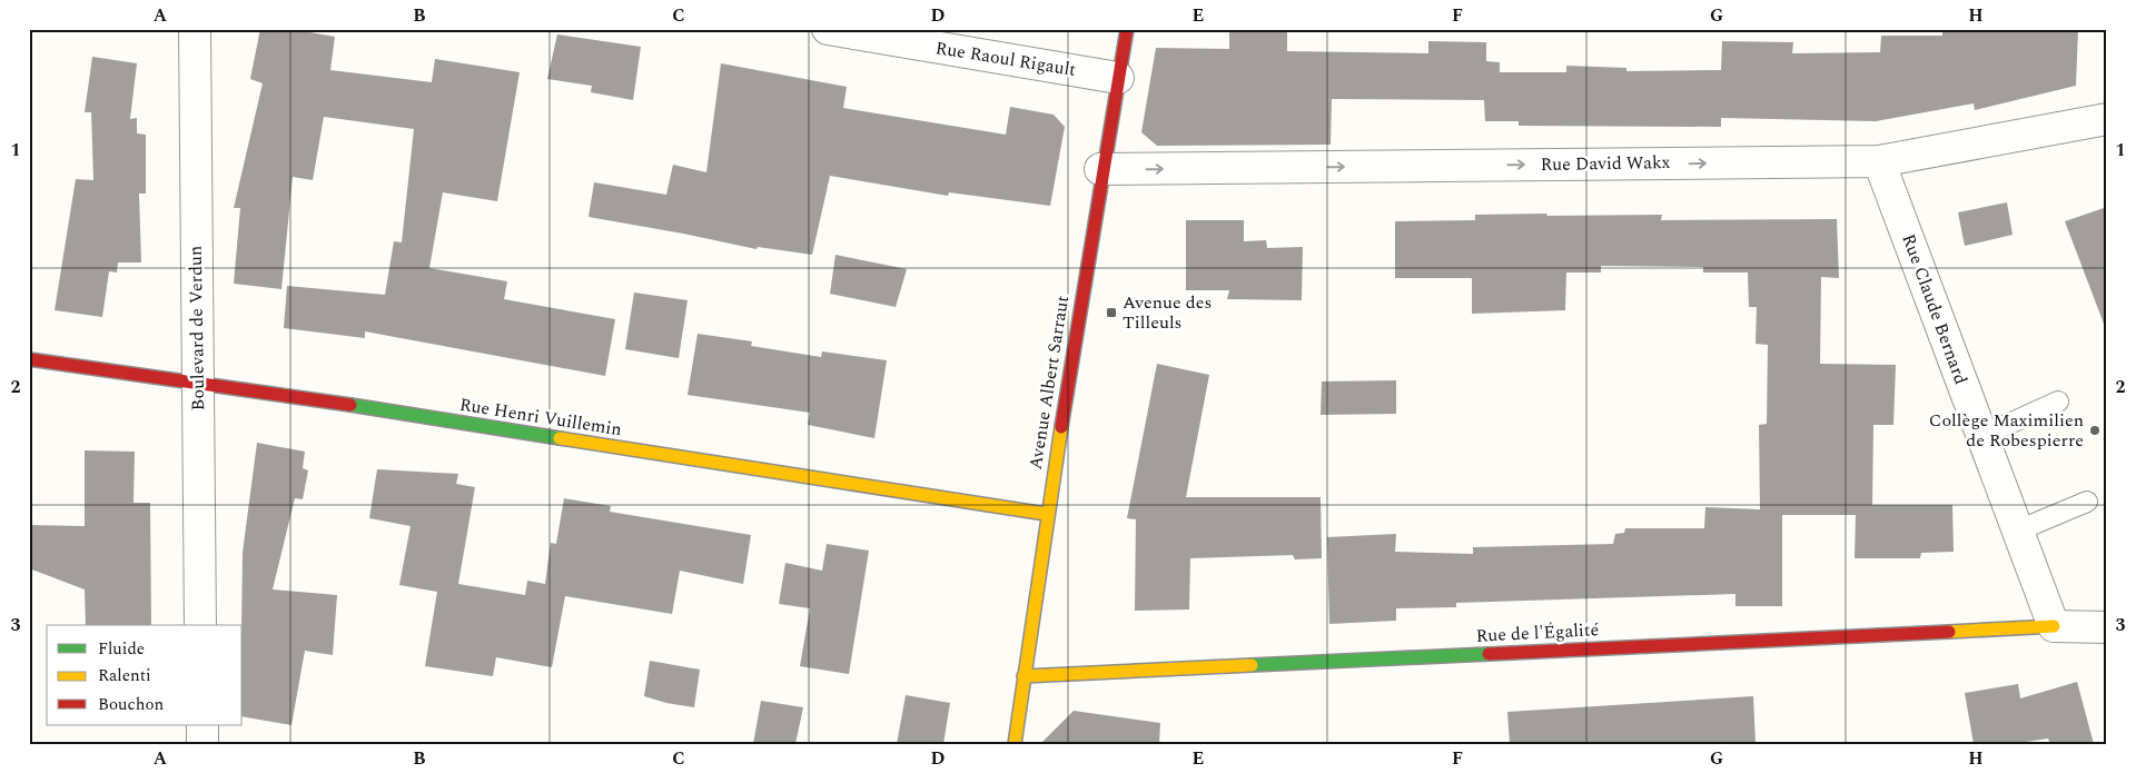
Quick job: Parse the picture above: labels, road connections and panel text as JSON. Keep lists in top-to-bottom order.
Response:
{
  "streets": {
    "street": [
      "Rue Raoul Rigault",
      "Rue David Wakx",
      "Rue Claude Bernard",
      "Boulevard de Verdun",
      "Avenue Albert Sarraut",
      "Rue Henri Vuillemin",
      "Rue de l'Égalité"
    ]
  },
  "crossings": [
    ["Rue Raoul Rigault", "Avenue Albert Sarraut"],
    ["Rue David Wakx", "Rue Claude Bernard"],
    ["Rue David Wakx", "Avenue Albert Sarraut"],
    ["Rue Claude Bernard", "Rue de l'Égalité"],
    ["Boulevard de Verdun", "Rue Henri Vuillemin"],
    ["Avenue Albert Sarraut", "Rue Henri Vuillemin"],
    ["Avenue Albert Sarraut", "Rue de l'Égalité"]
  ],
  "one_way": ["Rue David Wakx"],
  "places": {
    "transit": ["Avenue des Tilleuls"],
    "other": ["Collège Maximilien de Robespierre"]
  },
  "legend": ["Fluide", "Ralenti", "Bouchon"],
  "grid": {
    "columns": [
      "A",
      "B",
      "C",
      "D",
      "E",
      "F",
      "G",
      "H"
    ],
    "rows": ["1", "2", "3"]
  }
}
